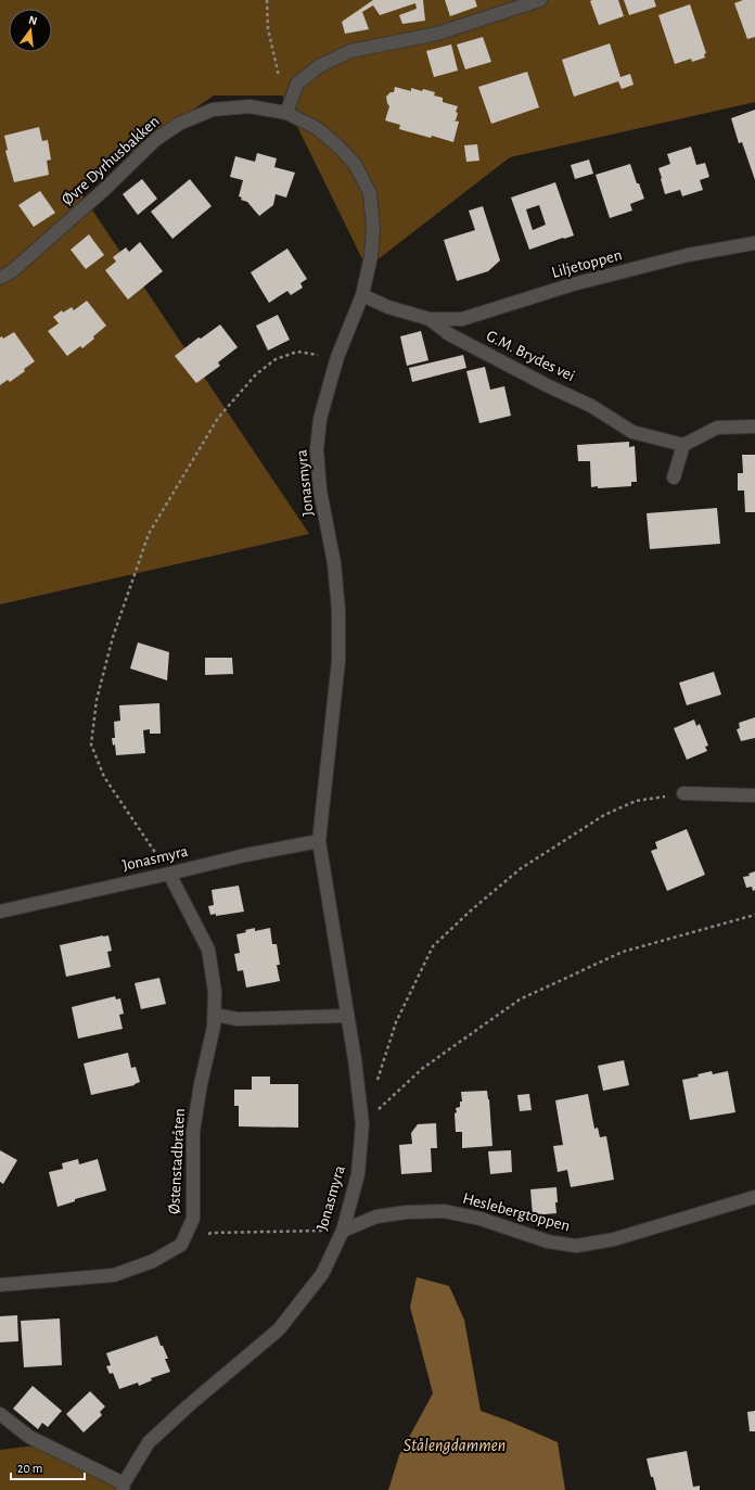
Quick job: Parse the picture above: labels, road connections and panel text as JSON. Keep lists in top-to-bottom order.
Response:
{
  "streets": {
    "street": [
      "Øvre Dyrhusbakken",
      "Liljetoppen",
      "G.M. Brydes vei",
      "Jonasmyra",
      "Østenstadbråten",
      "Heslebergtoppen"
    ]
  },
  "crossings": [
    ["Øvre Dyrhusbakken", "Jonasmyra"],
    ["Liljetoppen", "G.M. Brydes vei"],
    ["G.M. Brydes vei", "Jonasmyra"],
    ["Jonasmyra", "Østenstadbråten"],
    ["Jonasmyra", "Heslebergtoppen"]
  ],
  "water": ["Stålengdammen"],
  "scale_bar": "20 m",
  "north": "top"
}
